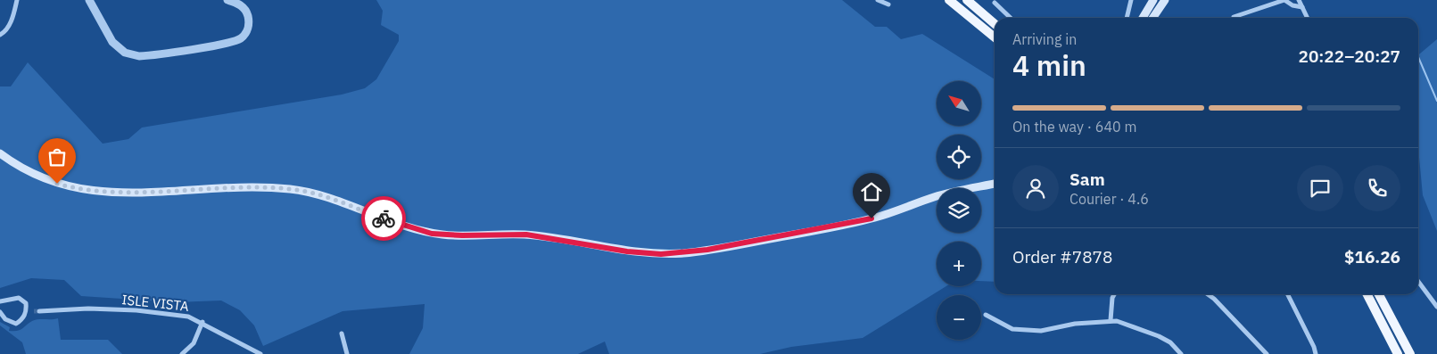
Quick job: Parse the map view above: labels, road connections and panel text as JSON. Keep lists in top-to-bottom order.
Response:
{
  "streets": {
    "street": ["ISLE VISTA"]
  },
  "north": "top left",
  "page": {
    "heading": ["4 min", "Arriving in", "20:22–20:27"],
    "panel": [
      "Sam",
      "Courier · 4.6",
      "Order #7878",
      "$16.26"
    ],
    "map_buttons": ["+", "−"],
    "bar": "On the way · 640 m"
  }
}
